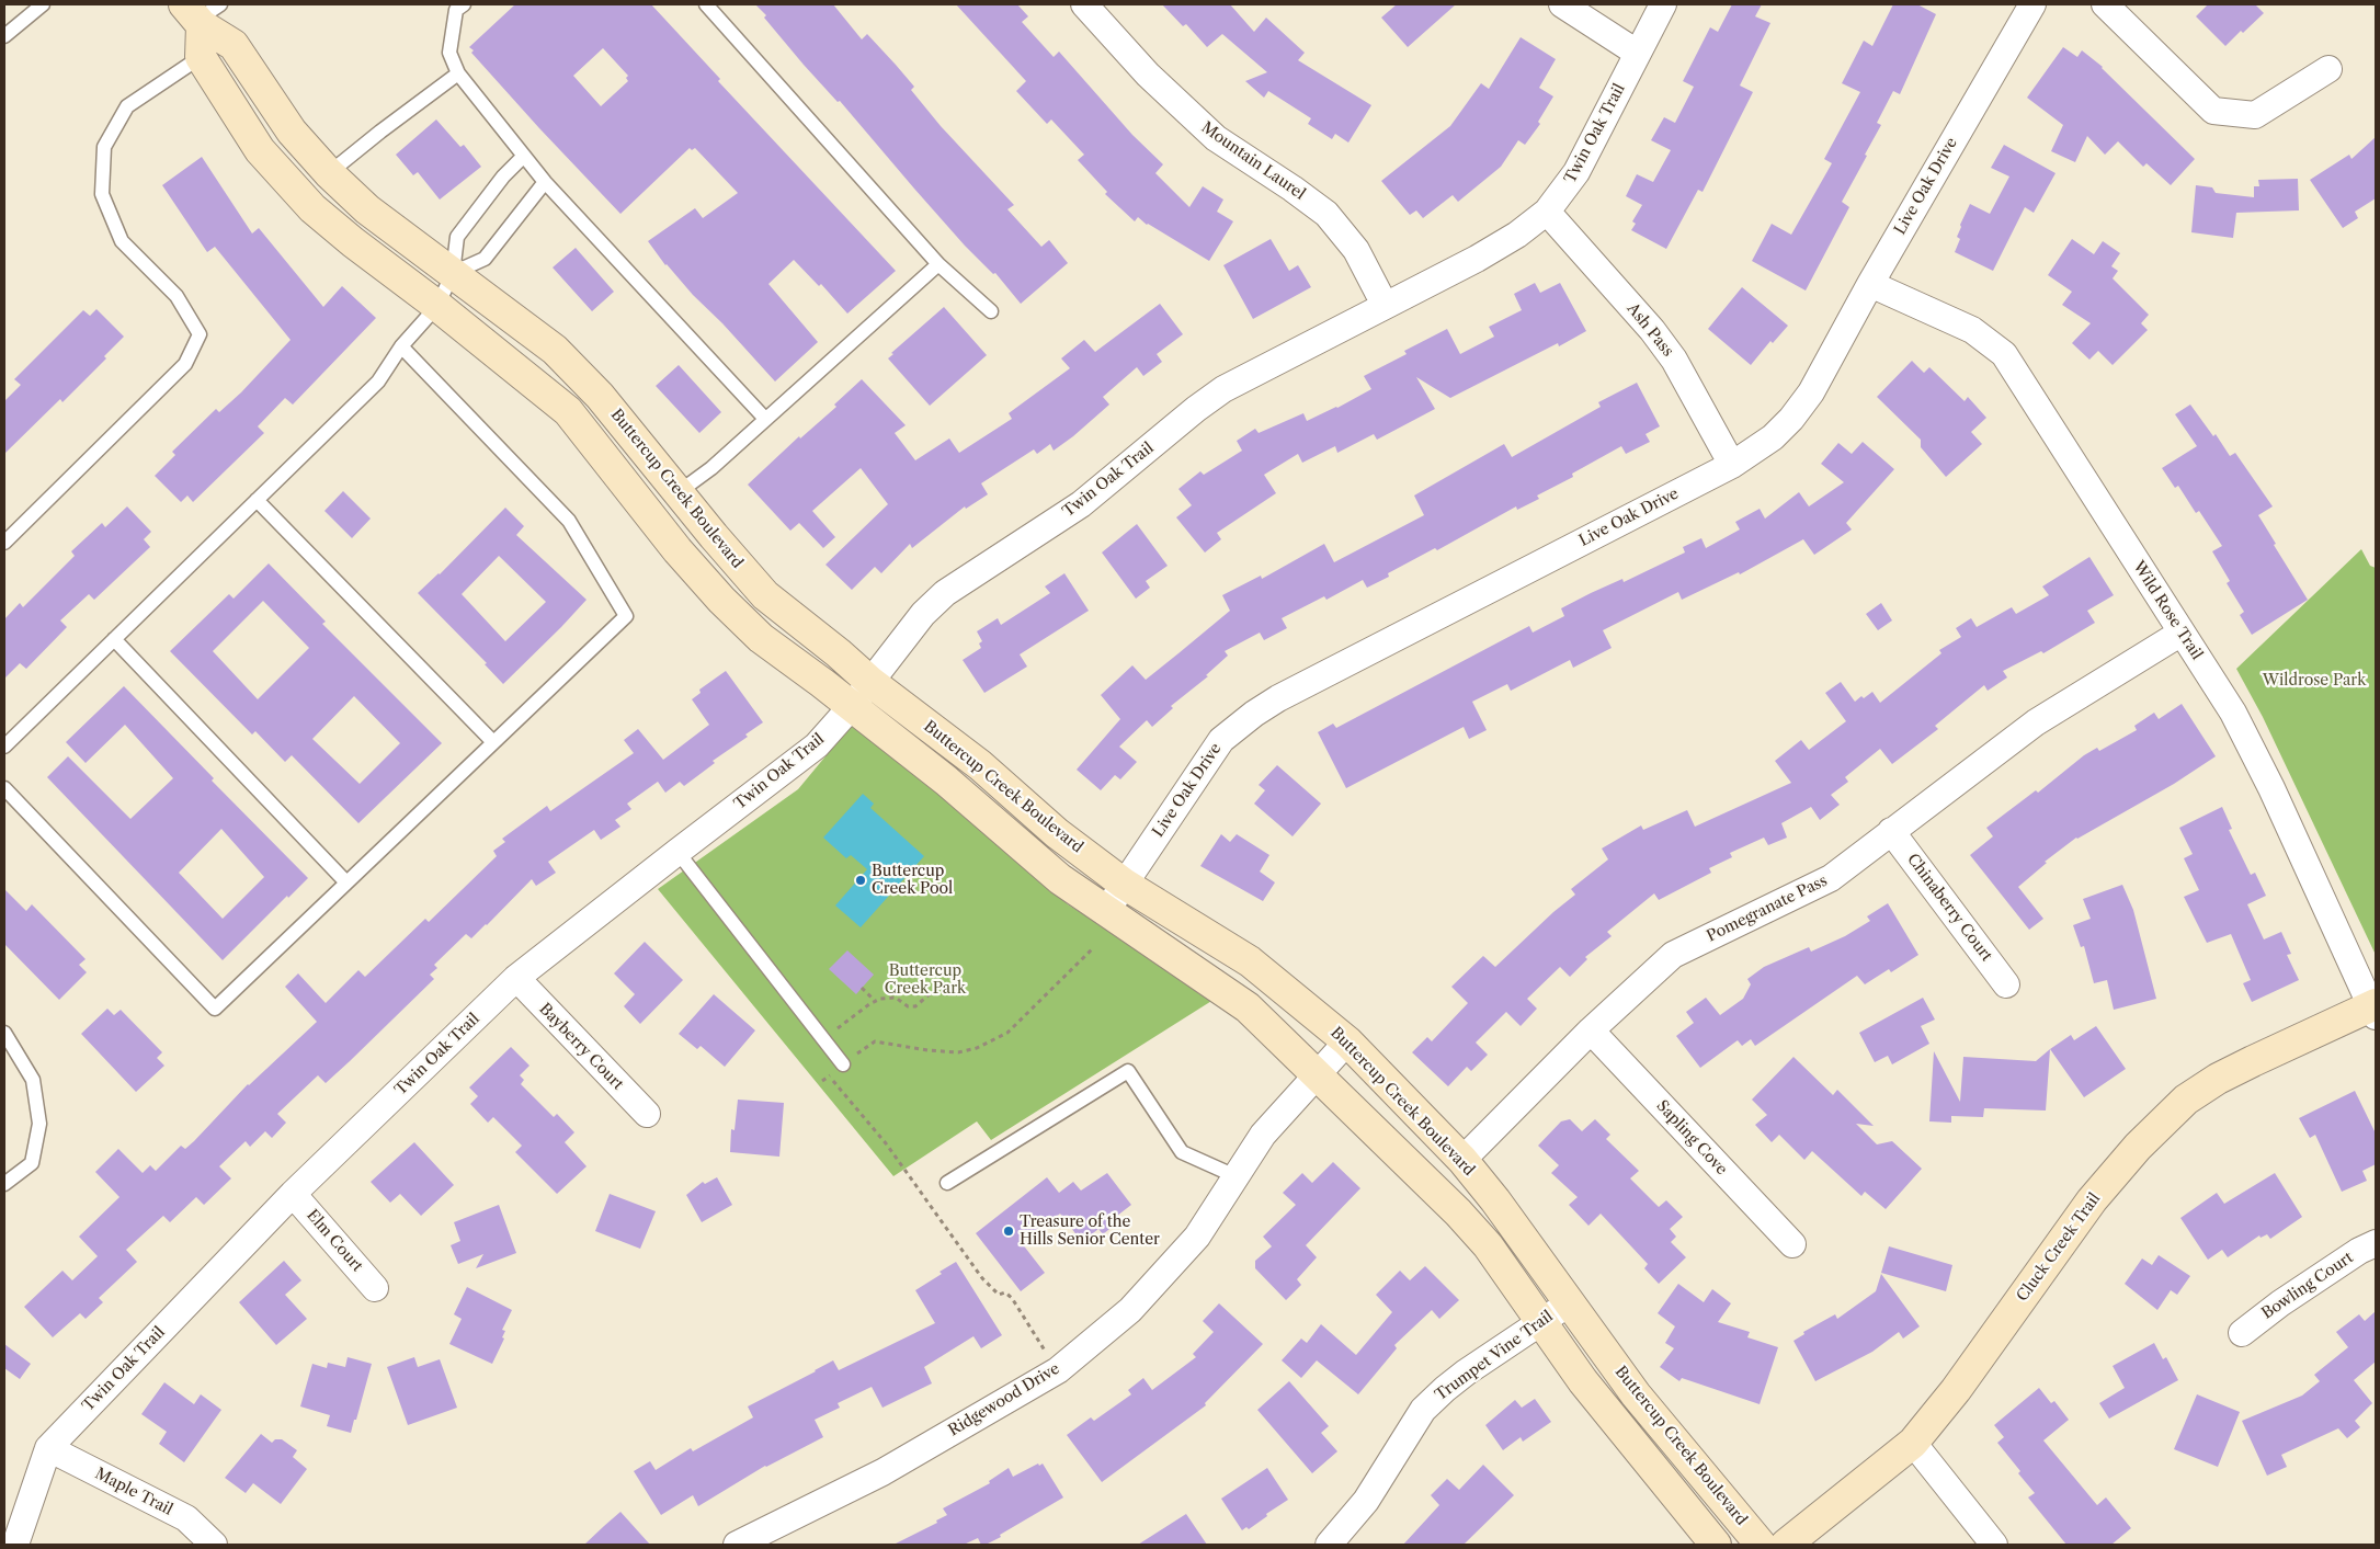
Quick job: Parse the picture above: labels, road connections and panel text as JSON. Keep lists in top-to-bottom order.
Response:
{
  "streets": {
    "street": [
      "Twin Oak Trail",
      "Mountain Laurel",
      "Live Oak Drive",
      "Ash Pass",
      "Buttercup Creek Boulevard",
      "Wild Rose Trail",
      "Chinaberry Court",
      "Pomegranate Pass",
      "Bayberry Court",
      "Sapling Cove",
      "Elm Court",
      "Cluck Creek Trail",
      "Bowling Court",
      "Trumpet Vine Trail",
      "Ridgewood Drive",
      "Maple Trail"
    ]
  },
  "crossings": [
    ["Twin Oak Trail", "Mountain Laurel"],
    ["Twin Oak Trail", "Ash Pass"],
    ["Twin Oak Trail", "Buttercup Creek Boulevard"],
    ["Twin Oak Trail", "Bayberry Court"],
    ["Twin Oak Trail", "Elm Court"],
    ["Twin Oak Trail", "Maple Trail"],
    ["Live Oak Drive", "Ash Pass"],
    ["Live Oak Drive", "Buttercup Creek Boulevard"],
    ["Live Oak Drive", "Wild Rose Trail"],
    ["Buttercup Creek Boulevard", "Pomegranate Pass"],
    ["Buttercup Creek Boulevard", "Trumpet Vine Trail"],
    ["Buttercup Creek Boulevard", "Ridgewood Drive"],
    ["Wild Rose Trail", "Pomegranate Pass"],
    ["Wild Rose Trail", "Cluck Creek Trail"],
    ["Chinaberry Court", "Pomegranate Pass"],
    ["Pomegranate Pass", "Sapling Cove"]
  ],
  "parks": ["Wildrose Park", "Buttercup Creek Park"],
  "places": ["Buttercup Creek Pool", "Treasure of the Hills Senior Center"]
}
